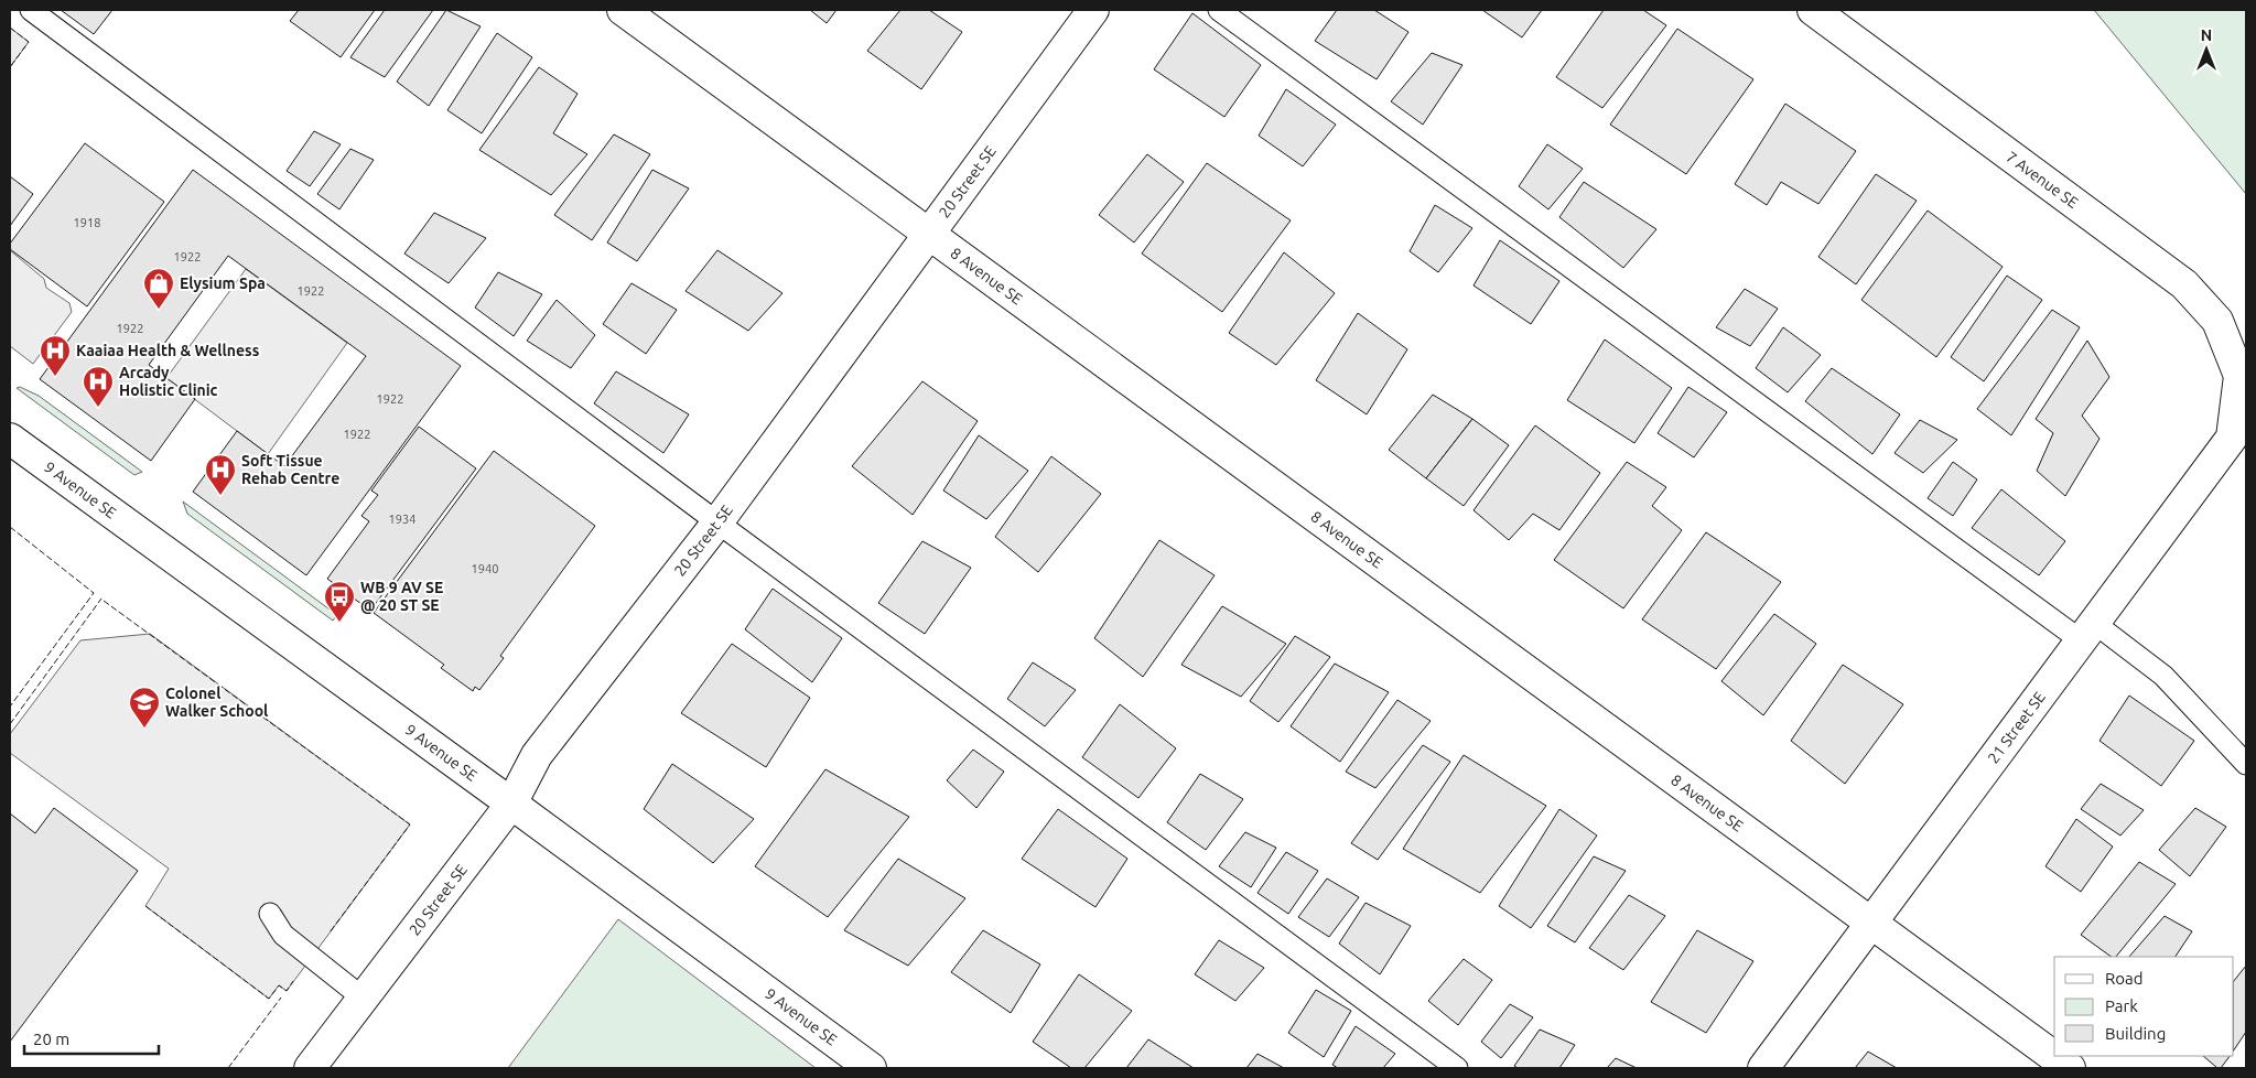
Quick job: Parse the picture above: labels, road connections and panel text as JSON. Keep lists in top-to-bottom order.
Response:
{
  "streets": {
    "street": [
      "7 Avenue SE",
      "20 Street SE",
      "8 Avenue SE",
      "9 Avenue SE",
      "21 Street SE"
    ]
  },
  "crossings": [
    ["7 Avenue SE", "21 Street SE"],
    ["20 Street SE", "8 Avenue SE"],
    ["20 Street SE", "9 Avenue SE"],
    ["8 Avenue SE", "21 Street SE"]
  ],
  "places": {
    "shop": ["Elysium Spa"],
    "hospital": ["Kaaiaa Health & Wellness", "Arcady Holistic Clinic", "Soft Tissue Rehab Centre"],
    "bus stop": ["WB 9 AV SE @ 20 ST SE"],
    "school or university": ["Colonel Walker School"]
  },
  "house_numbers": [
    "1918",
    "1922",
    "1922",
    "1922",
    "1922",
    "1922",
    "1934",
    "1940"
  ],
  "legend": ["Road", "Park", "Building"],
  "scale_bar": "20 m",
  "north": "top"
}
